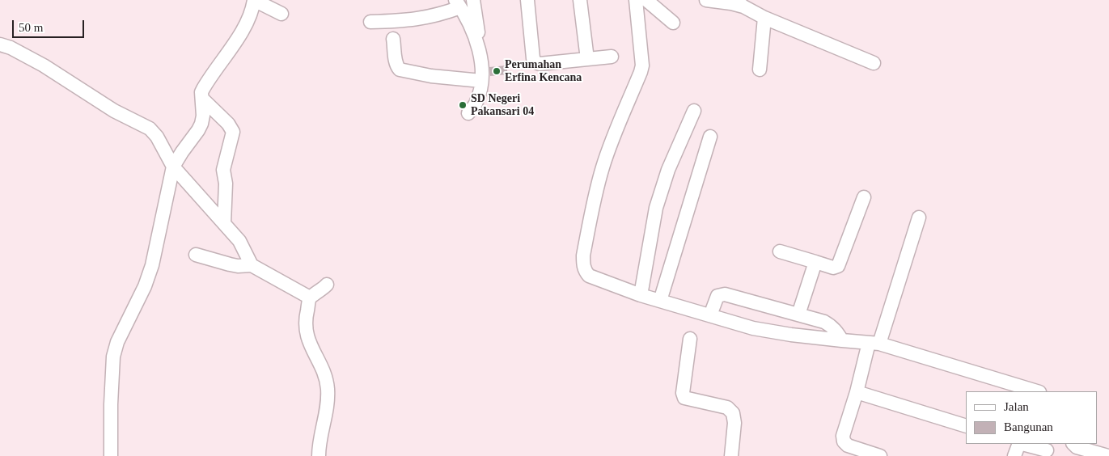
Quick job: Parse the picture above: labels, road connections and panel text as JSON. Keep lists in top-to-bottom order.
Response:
{
  "places": ["Perumahan Erfina Kencana", "SD Negeri Pakansari 04"],
  "legend": ["Jalan", "Bangunan"],
  "scale_bar": "50 m"
}
